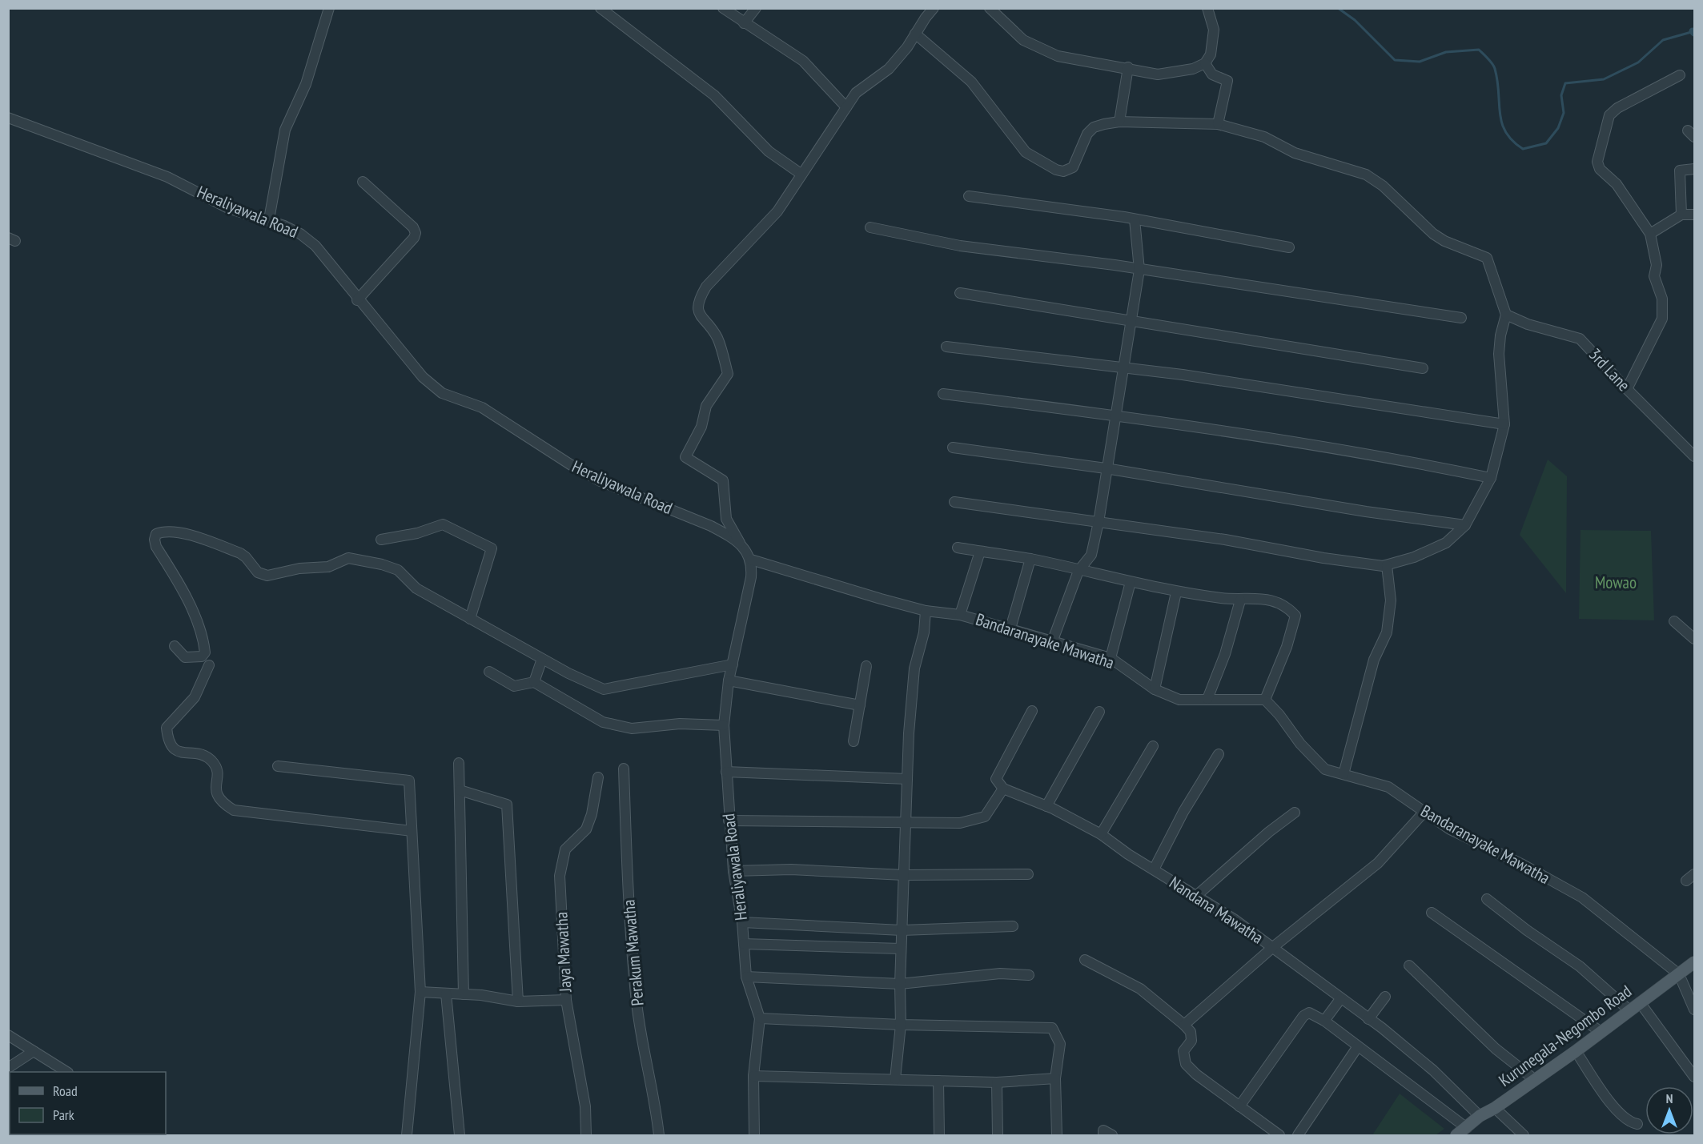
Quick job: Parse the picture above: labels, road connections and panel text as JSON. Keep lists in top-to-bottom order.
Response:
{
  "streets": {
    "main road": ["Kurunegala-Negombo Road"],
    "street": [
      "Heraliyawala Road",
      "3rd Lane",
      "Bandaranayake Mawatha",
      "Nandana Mawatha",
      "Jaya Mawatha",
      "Perakum Mawatha"
    ]
  },
  "crossings": [
    ["Heraliyawala Road", "Bandaranayake Mawatha"],
    ["Bandaranayake Mawatha", "Kurunegala-Negombo Road"],
    ["Nandana Mawatha", "Kurunegala-Negombo Road"]
  ],
  "parks": ["Mowao"],
  "legend": ["Road", "Park"],
  "north": "top"
}
